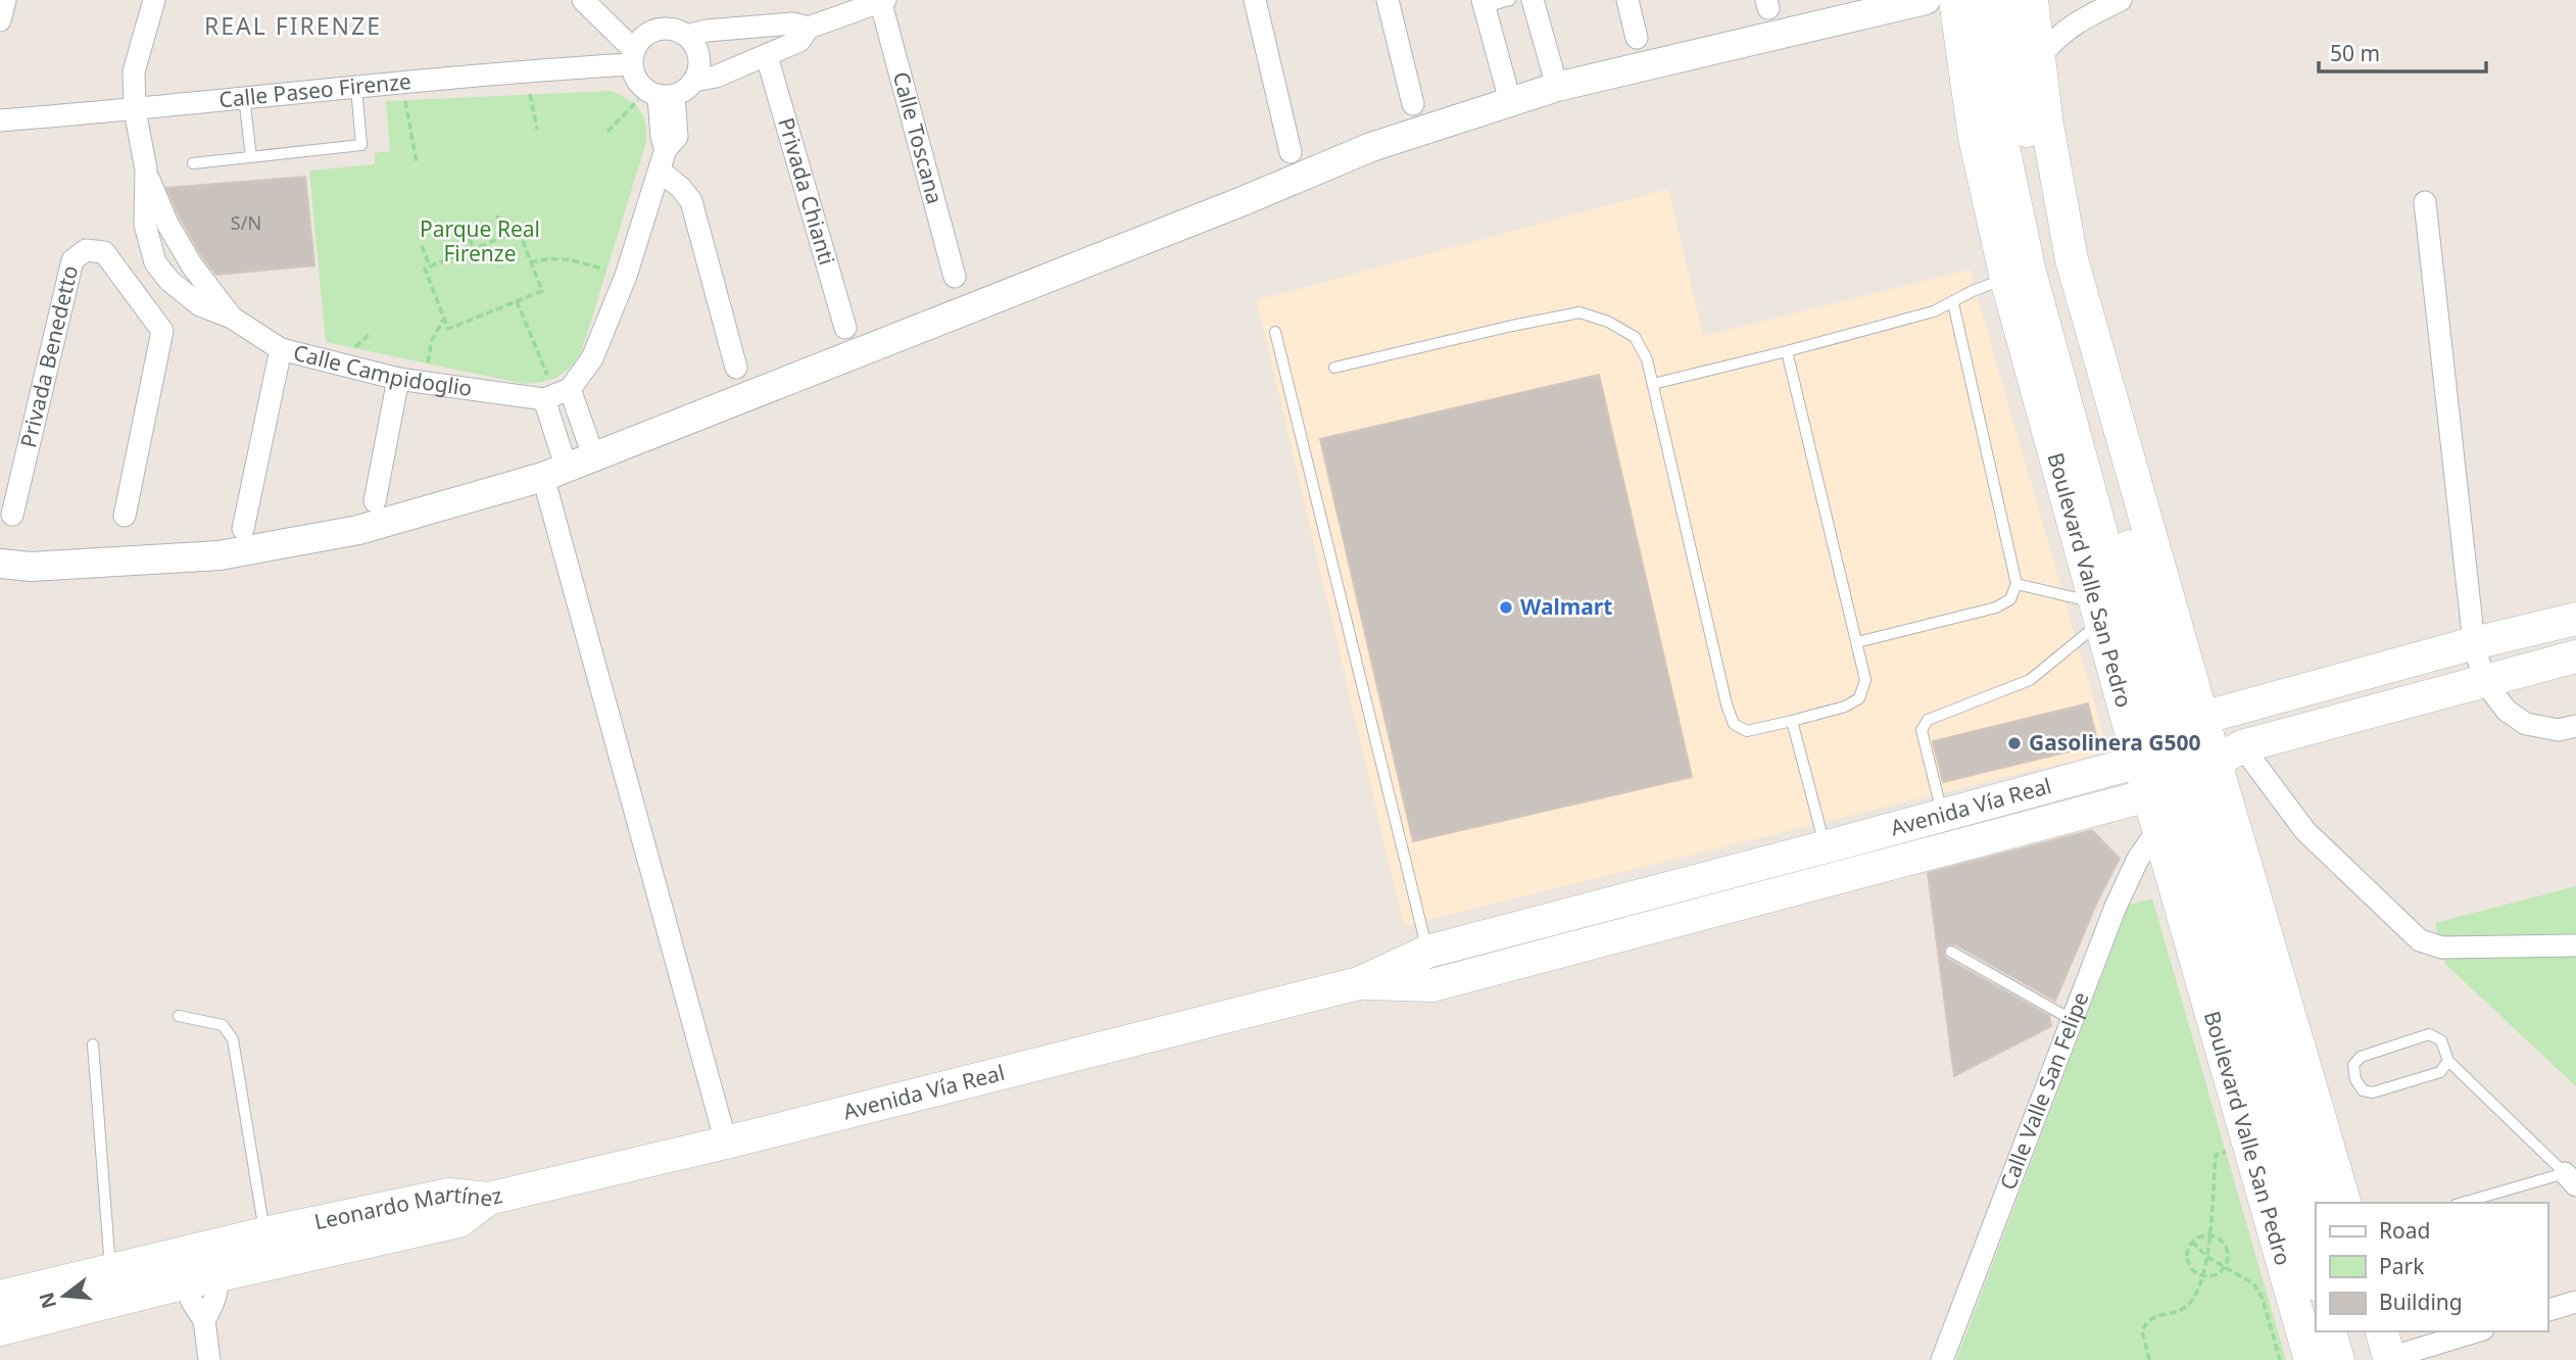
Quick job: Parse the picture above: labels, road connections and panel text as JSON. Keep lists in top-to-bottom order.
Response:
{
  "streets": {
    "main road": ["Boulevard Valle San Pedro", "Avenida Vía Real", "Leonardo Martínez"],
    "street": [
      "Calle Paseo Firenze",
      "Calle Toscana",
      "Privada Chianti",
      "Privada Benedetto",
      "Calle Campidoglio",
      "Calle Valle San Felipe"
    ]
  },
  "crossings": [
    ["Calle Paseo Firenze", "Calle Campidoglio"],
    ["Boulevard Valle San Pedro", "Avenida Vía Real"],
    ["Boulevard Valle San Pedro", "Calle Valle San Felipe"],
    ["Avenida Vía Real", "Leonardo Martínez"]
  ],
  "districts": ["REAL FIRENZE"],
  "parks": ["Parque Real Firenze"],
  "places": ["Walmart", "Gasolinera G500"],
  "house_numbers": ["S/N"],
  "legend": ["Road", "Park", "Building"],
  "scale_bar": "50 m",
  "north": "left"
}
